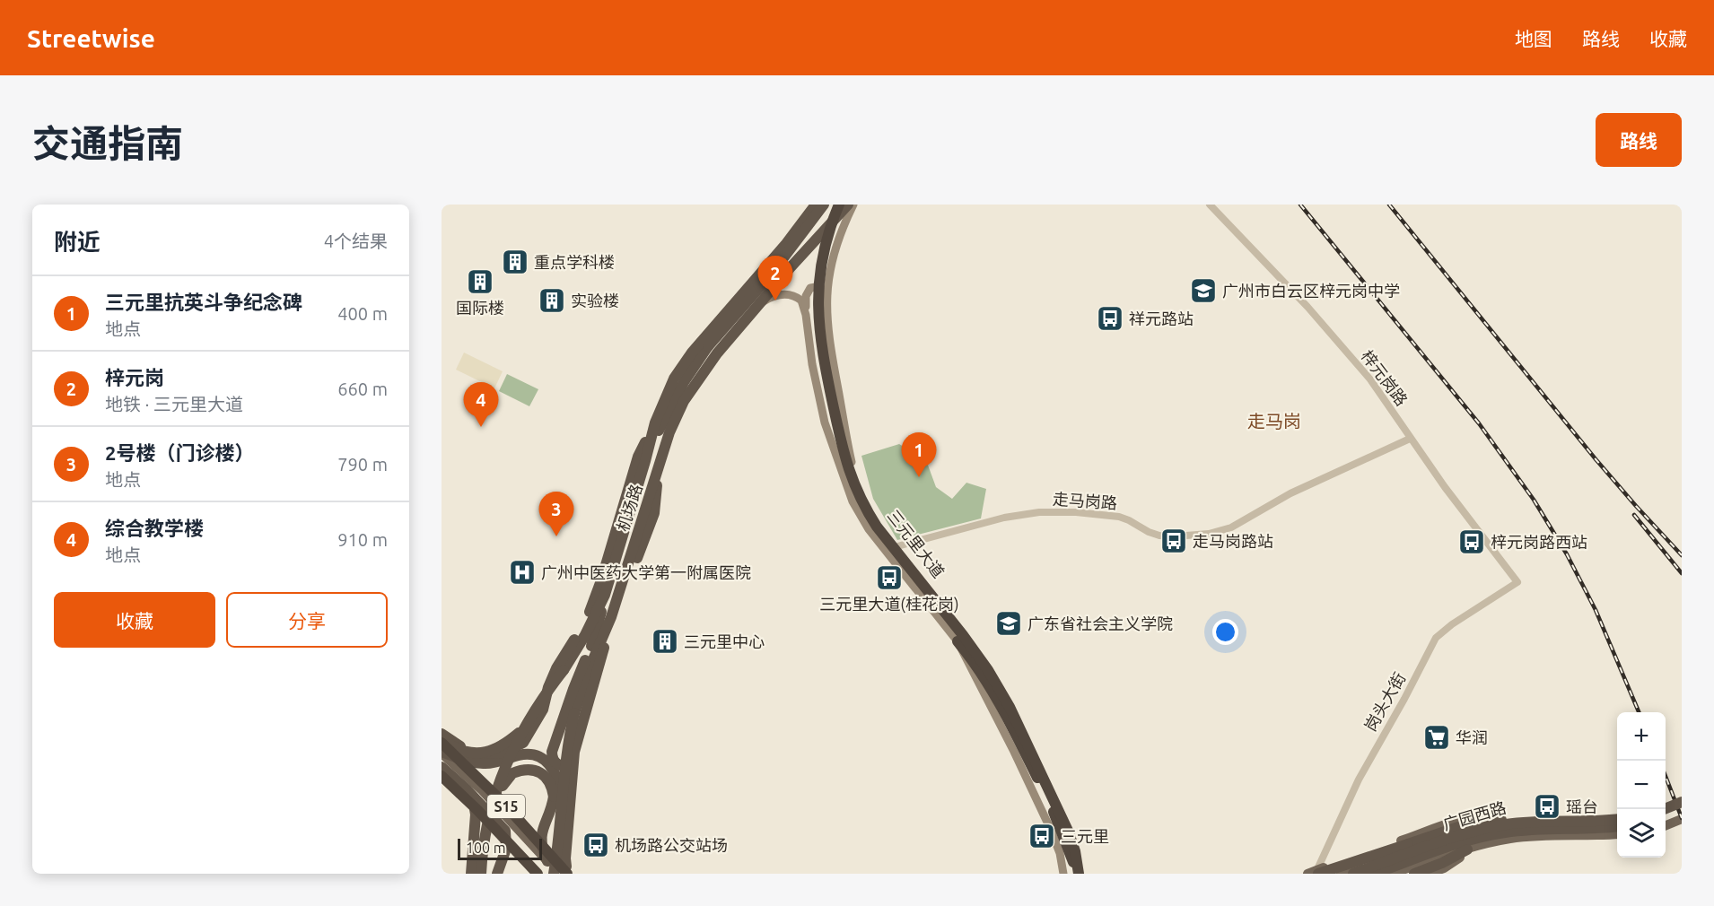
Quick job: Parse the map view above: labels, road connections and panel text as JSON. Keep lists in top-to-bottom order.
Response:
{
  "streets": {
    "highway": ["机场路", "S15"],
    "main road": ["三元里大道", "广园西路"],
    "street": ["梓元岗路", "走马岗路", "岗头大街"]
  },
  "crossings": [
    ["梓元岗路", "走马岗路"],
    ["梓元岗路", "岗头大街"],
    ["走马岗路", "三元里大道"],
    ["机场路", "三元里大道"]
  ],
  "districts": ["走马岗"],
  "places": {
    "building": [
      "重点学科楼",
      "国际楼",
      "实验楼",
      "三元里中心"
    ],
    "school or university": ["广州市白云区梓元岗中学", "广东省社会主义学院"],
    "bus stop": [
      "祥元路站",
      "走马岗路站",
      "梓元岗路西站",
      "三元里大道(桂花岗)",
      "瑶台",
      "三元里",
      "机场路公交站场"
    ],
    "hospital": ["广州中医药大学第一附属医院"],
    "supermarket": ["华润"]
  },
  "scale_bar": "100 m",
  "page": {
    "header": "Streetwise",
    "nav": ["地图", "路线", "收藏"],
    "title": "交通指南",
    "buttons": [
      "路线",
      ["收藏", "分享"]
    ],
    "heading": ["附近", "4个结果"],
    "pins": [
      "2",
      "4",
      "1",
      "3"
    ],
    "list": [
      {
        "mark": "1",
        "name": "三元里抗英斗争纪念碑",
        "note": "地点",
        "value": "400 m"
      },
      {
        "mark": "2",
        "name": "梓元岗",
        "note": "地铁 · 三元里大道",
        "value": "660 m"
      },
      {
        "mark": "3",
        "name": "2号楼（门诊楼）",
        "note": "地点",
        "value": "790 m"
      },
      {
        "mark": "4",
        "name": "综合教学楼",
        "note": "地点",
        "value": "910 m"
      }
    ],
    "map_buttons": ["+", "−"],
    "scale": "100 m"
  }
}
